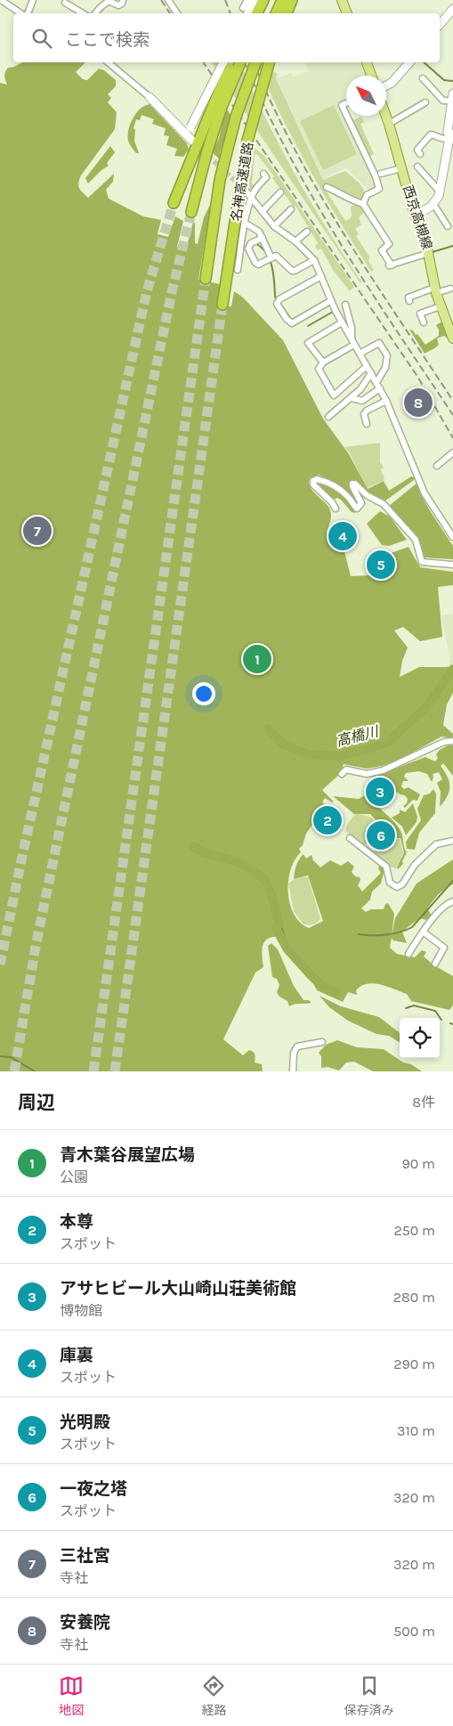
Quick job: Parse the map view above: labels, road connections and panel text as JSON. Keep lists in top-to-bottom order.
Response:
{
  "streets": {
    "highway": ["名神高速道路"],
    "main road": ["西京高槻線"]
  },
  "water": ["高橋川"],
  "north": "top left",
  "page": {
    "search": "ここで検索",
    "pins": [
      "8",
      "7",
      "4",
      "5",
      "1",
      "3",
      "2",
      "6"
    ],
    "heading": ["周辺", "8件"],
    "list": [
      {
        "mark": "1",
        "name": "青木葉谷展望広場",
        "note": "公園",
        "value": "90 m"
      },
      {
        "mark": "2",
        "name": "本尊",
        "note": "スポット",
        "value": "250 m"
      },
      {
        "mark": "3",
        "name": "アサヒビール大山崎山荘美術館",
        "note": "博物館",
        "value": "280 m"
      },
      {
        "mark": "4",
        "name": "庫裏",
        "note": "スポット",
        "value": "290 m"
      },
      {
        "mark": "5",
        "name": "光明殿",
        "note": "スポット",
        "value": "310 m"
      },
      {
        "mark": "6",
        "name": "一夜之塔",
        "note": "スポット",
        "value": "320 m"
      },
      {
        "mark": "7",
        "name": "三社宮",
        "note": "寺社",
        "value": "320 m"
      },
      {
        "mark": "8",
        "name": "安養院",
        "note": "寺社",
        "value": "500 m"
      }
    ],
    "nav": ["地図", "経路", "保存済み"]
  }
}
